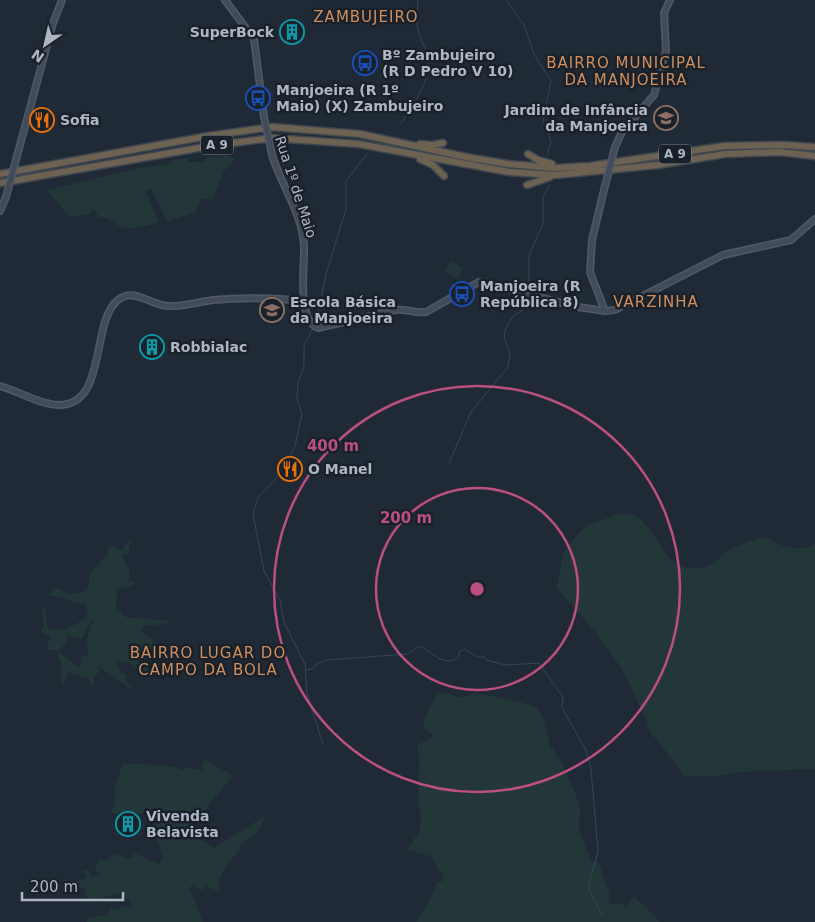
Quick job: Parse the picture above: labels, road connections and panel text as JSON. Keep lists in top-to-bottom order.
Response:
{
  "streets": {
    "highway": ["A 9"],
    "street": ["Rua 1º de Maio"]
  },
  "districts": [
    "ZAMBUJEIRO",
    "BAIRRO MUNICIPAL DA MANJOEIRA",
    "VARZINHA",
    "BAIRRO LUGAR DO CAMPO DA BOLA"
  ],
  "places": {
    "building": ["SuperBock", "Robbialac", "Vivenda Belavista"],
    "bus stop": ["Bº Zambujeiro (R D Pedro V 10)", "Manjoeira (R 1º Maio) (X) Zambujeiro", "Manjoeira (R República 8)"],
    "school or university": ["Jardim de Infância da Manjoeira", "Escola Básica da Manjoeira"],
    "restaurant": ["Sofia", "O Manel"]
  },
  "scale_bar": "200 m",
  "north": "bottom left",
  "rings": ["400 m", "200 m"]
}
